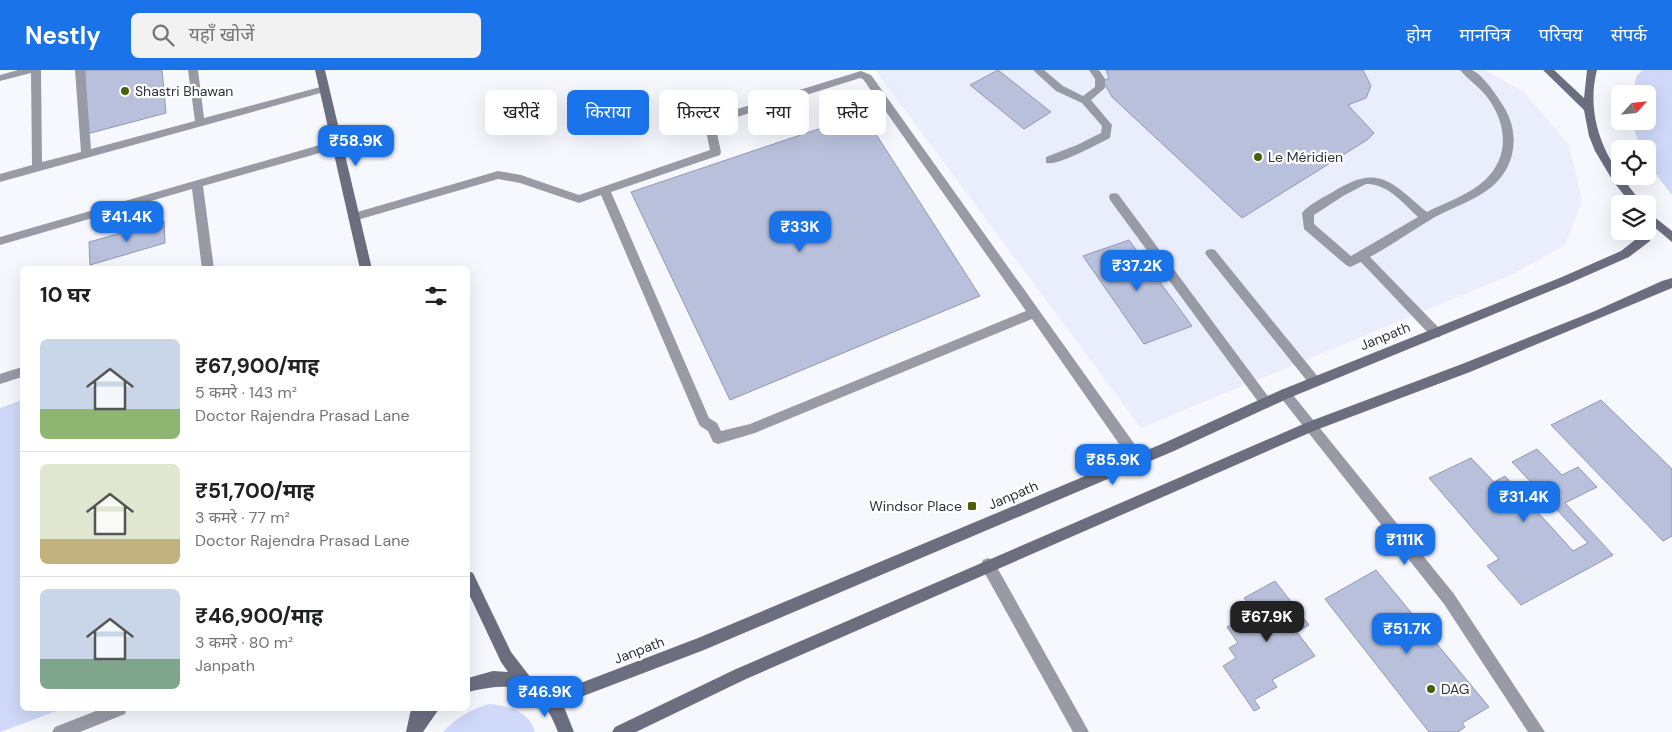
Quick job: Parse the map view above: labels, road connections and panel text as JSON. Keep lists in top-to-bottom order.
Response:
{
  "streets": {
    "main road": ["Janpath"]
  },
  "places": {
    "other": ["Shastri Bhawan", "Le Méridien", "DAG"],
    "transit": ["Windsor Place"]
  },
  "north": "top right",
  "page": {
    "header": "Nestly",
    "search": "यहाँ खोजें",
    "nav": [
      "होम",
      "मानचित्र",
      "परिचय",
      "संपर्क"
    ],
    "chip": [
      "खरीदें",
      "किराया",
      "फ़िल्टर",
      "नया",
      "फ़्लैट"
    ],
    "price": [
      "₹58.9K",
      "₹41.4K",
      "₹33K",
      "₹37.2K",
      "₹85.9K",
      "₹31.4K",
      "₹111K",
      "₹67.9K",
      "₹51.7K",
      "₹46.9K"
    ],
    "heading": "10 घर",
    "list": [
      {
        "name": "₹67,900/माह",
        "note": "5 कमरे · 143 m² · Doctor Rajendra Prasad Lane"
      },
      {
        "name": "₹51,700/माह",
        "note": "3 कमरे · 77 m² · Doctor Rajendra Prasad Lane"
      },
      {
        "name": "₹46,900/माह",
        "note": "3 कमरे · 80 m² · Janpath"
      }
    ]
  }
}
